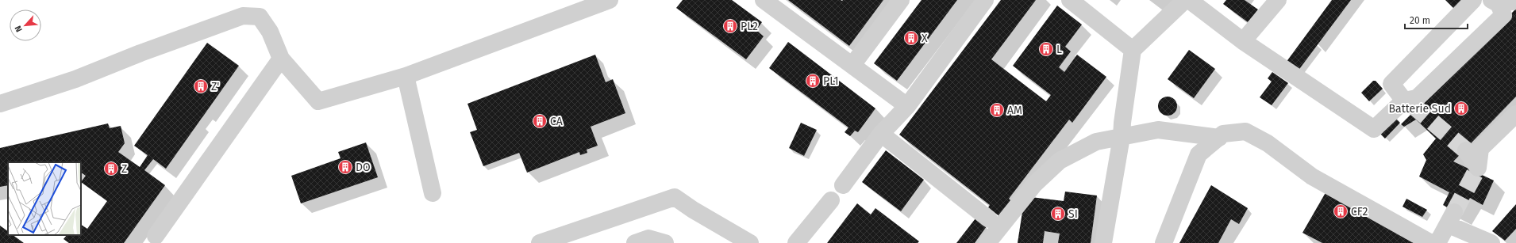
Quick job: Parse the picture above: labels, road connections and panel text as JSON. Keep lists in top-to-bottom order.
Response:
{
  "places": {
    "building": [
      "PL2",
      "X",
      "L",
      "PL1",
      "Z'",
      "Batterie Sud",
      "AM",
      "CA",
      "DO",
      "Z",
      "CF2",
      "SI"
    ]
  },
  "scale_bar": "20 m",
  "north": "bottom left"
}
